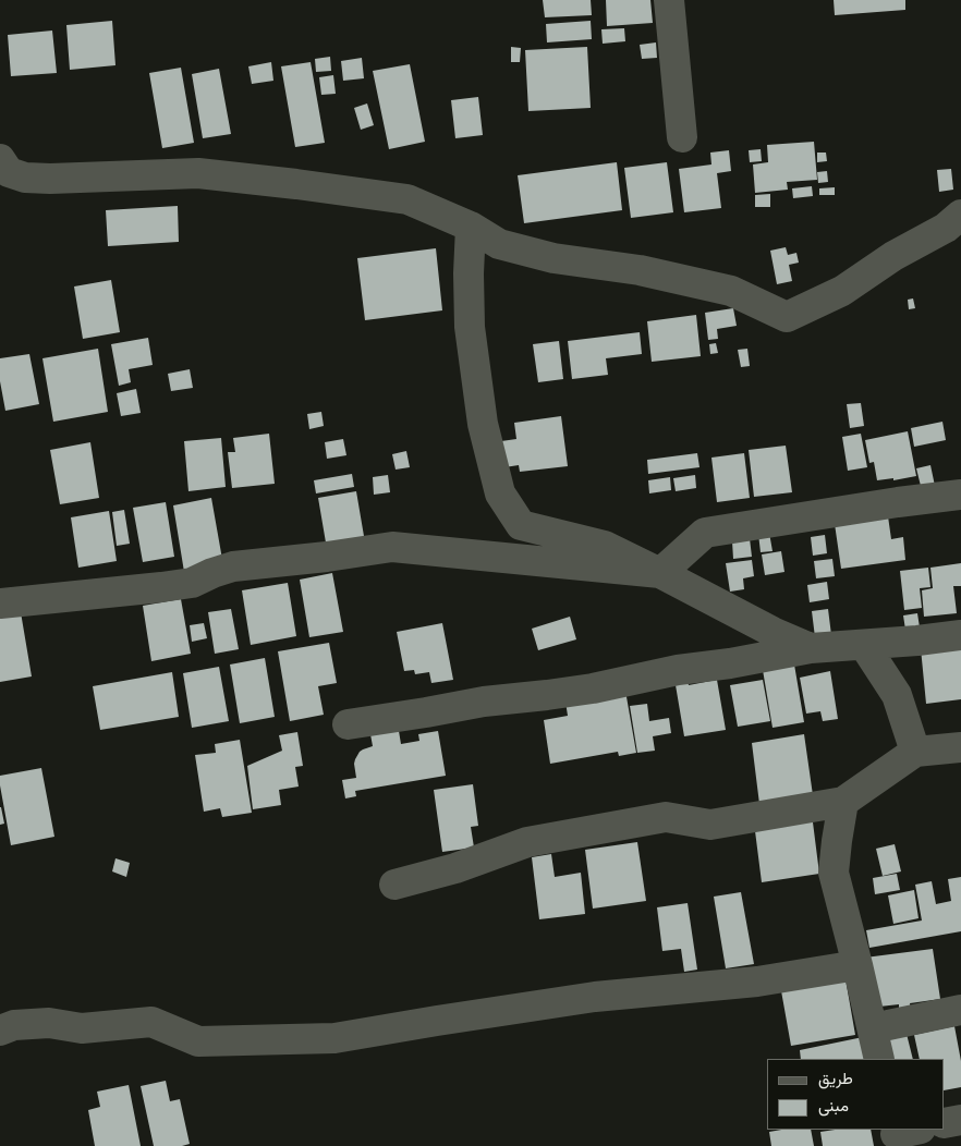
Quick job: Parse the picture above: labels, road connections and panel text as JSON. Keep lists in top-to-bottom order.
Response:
{
  "legend": ["طريق", "مبنى"]
}
